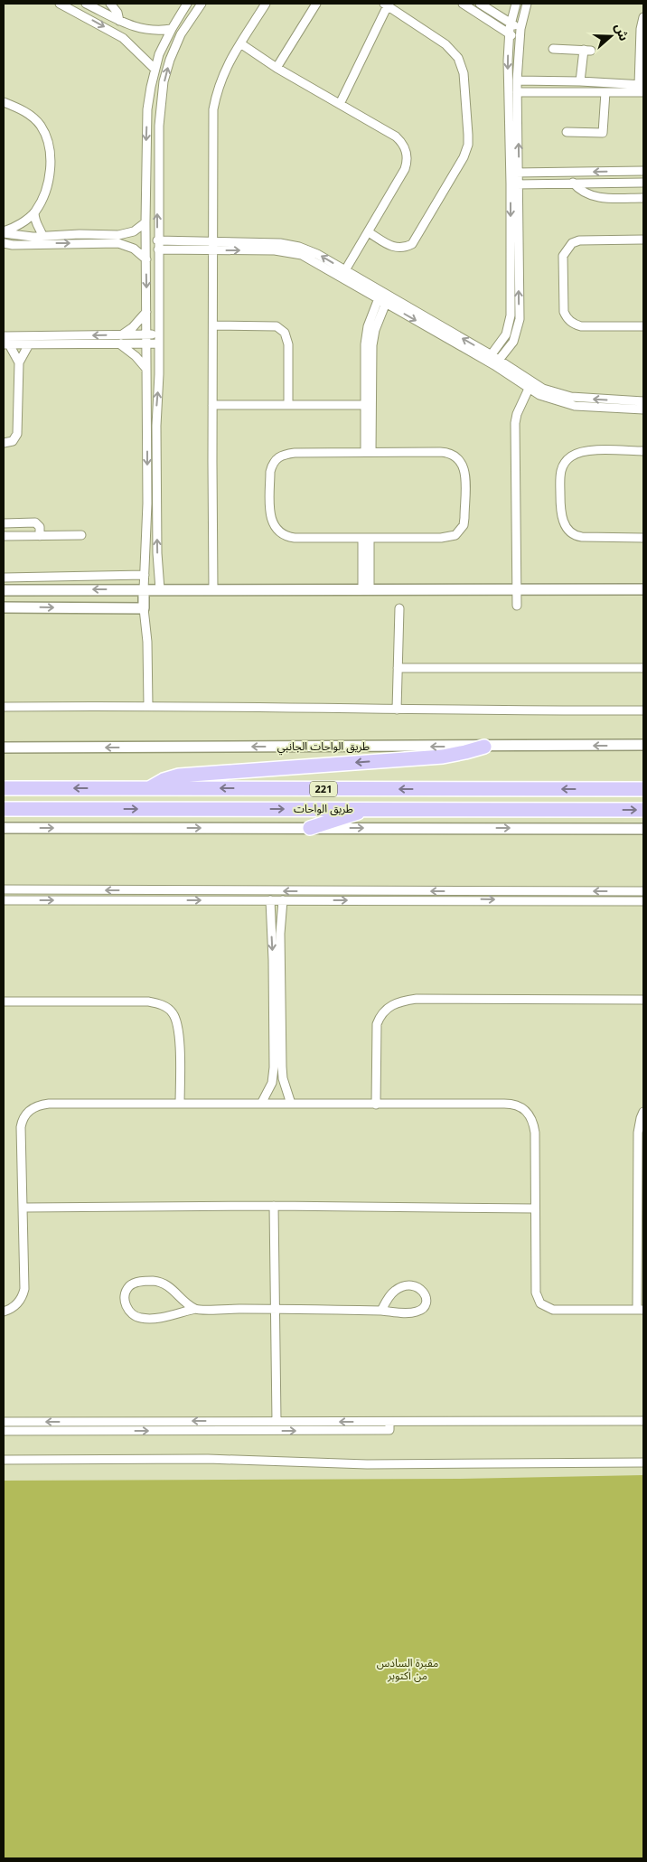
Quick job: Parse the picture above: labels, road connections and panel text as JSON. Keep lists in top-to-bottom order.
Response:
{
  "streets": {
    "highway": ["221", "طريق الواحات"],
    "street": ["طريق الواحات الجانبي"]
  },
  "parks": ["مقبرة السادس من أكتوبر"],
  "north": "right"
}
